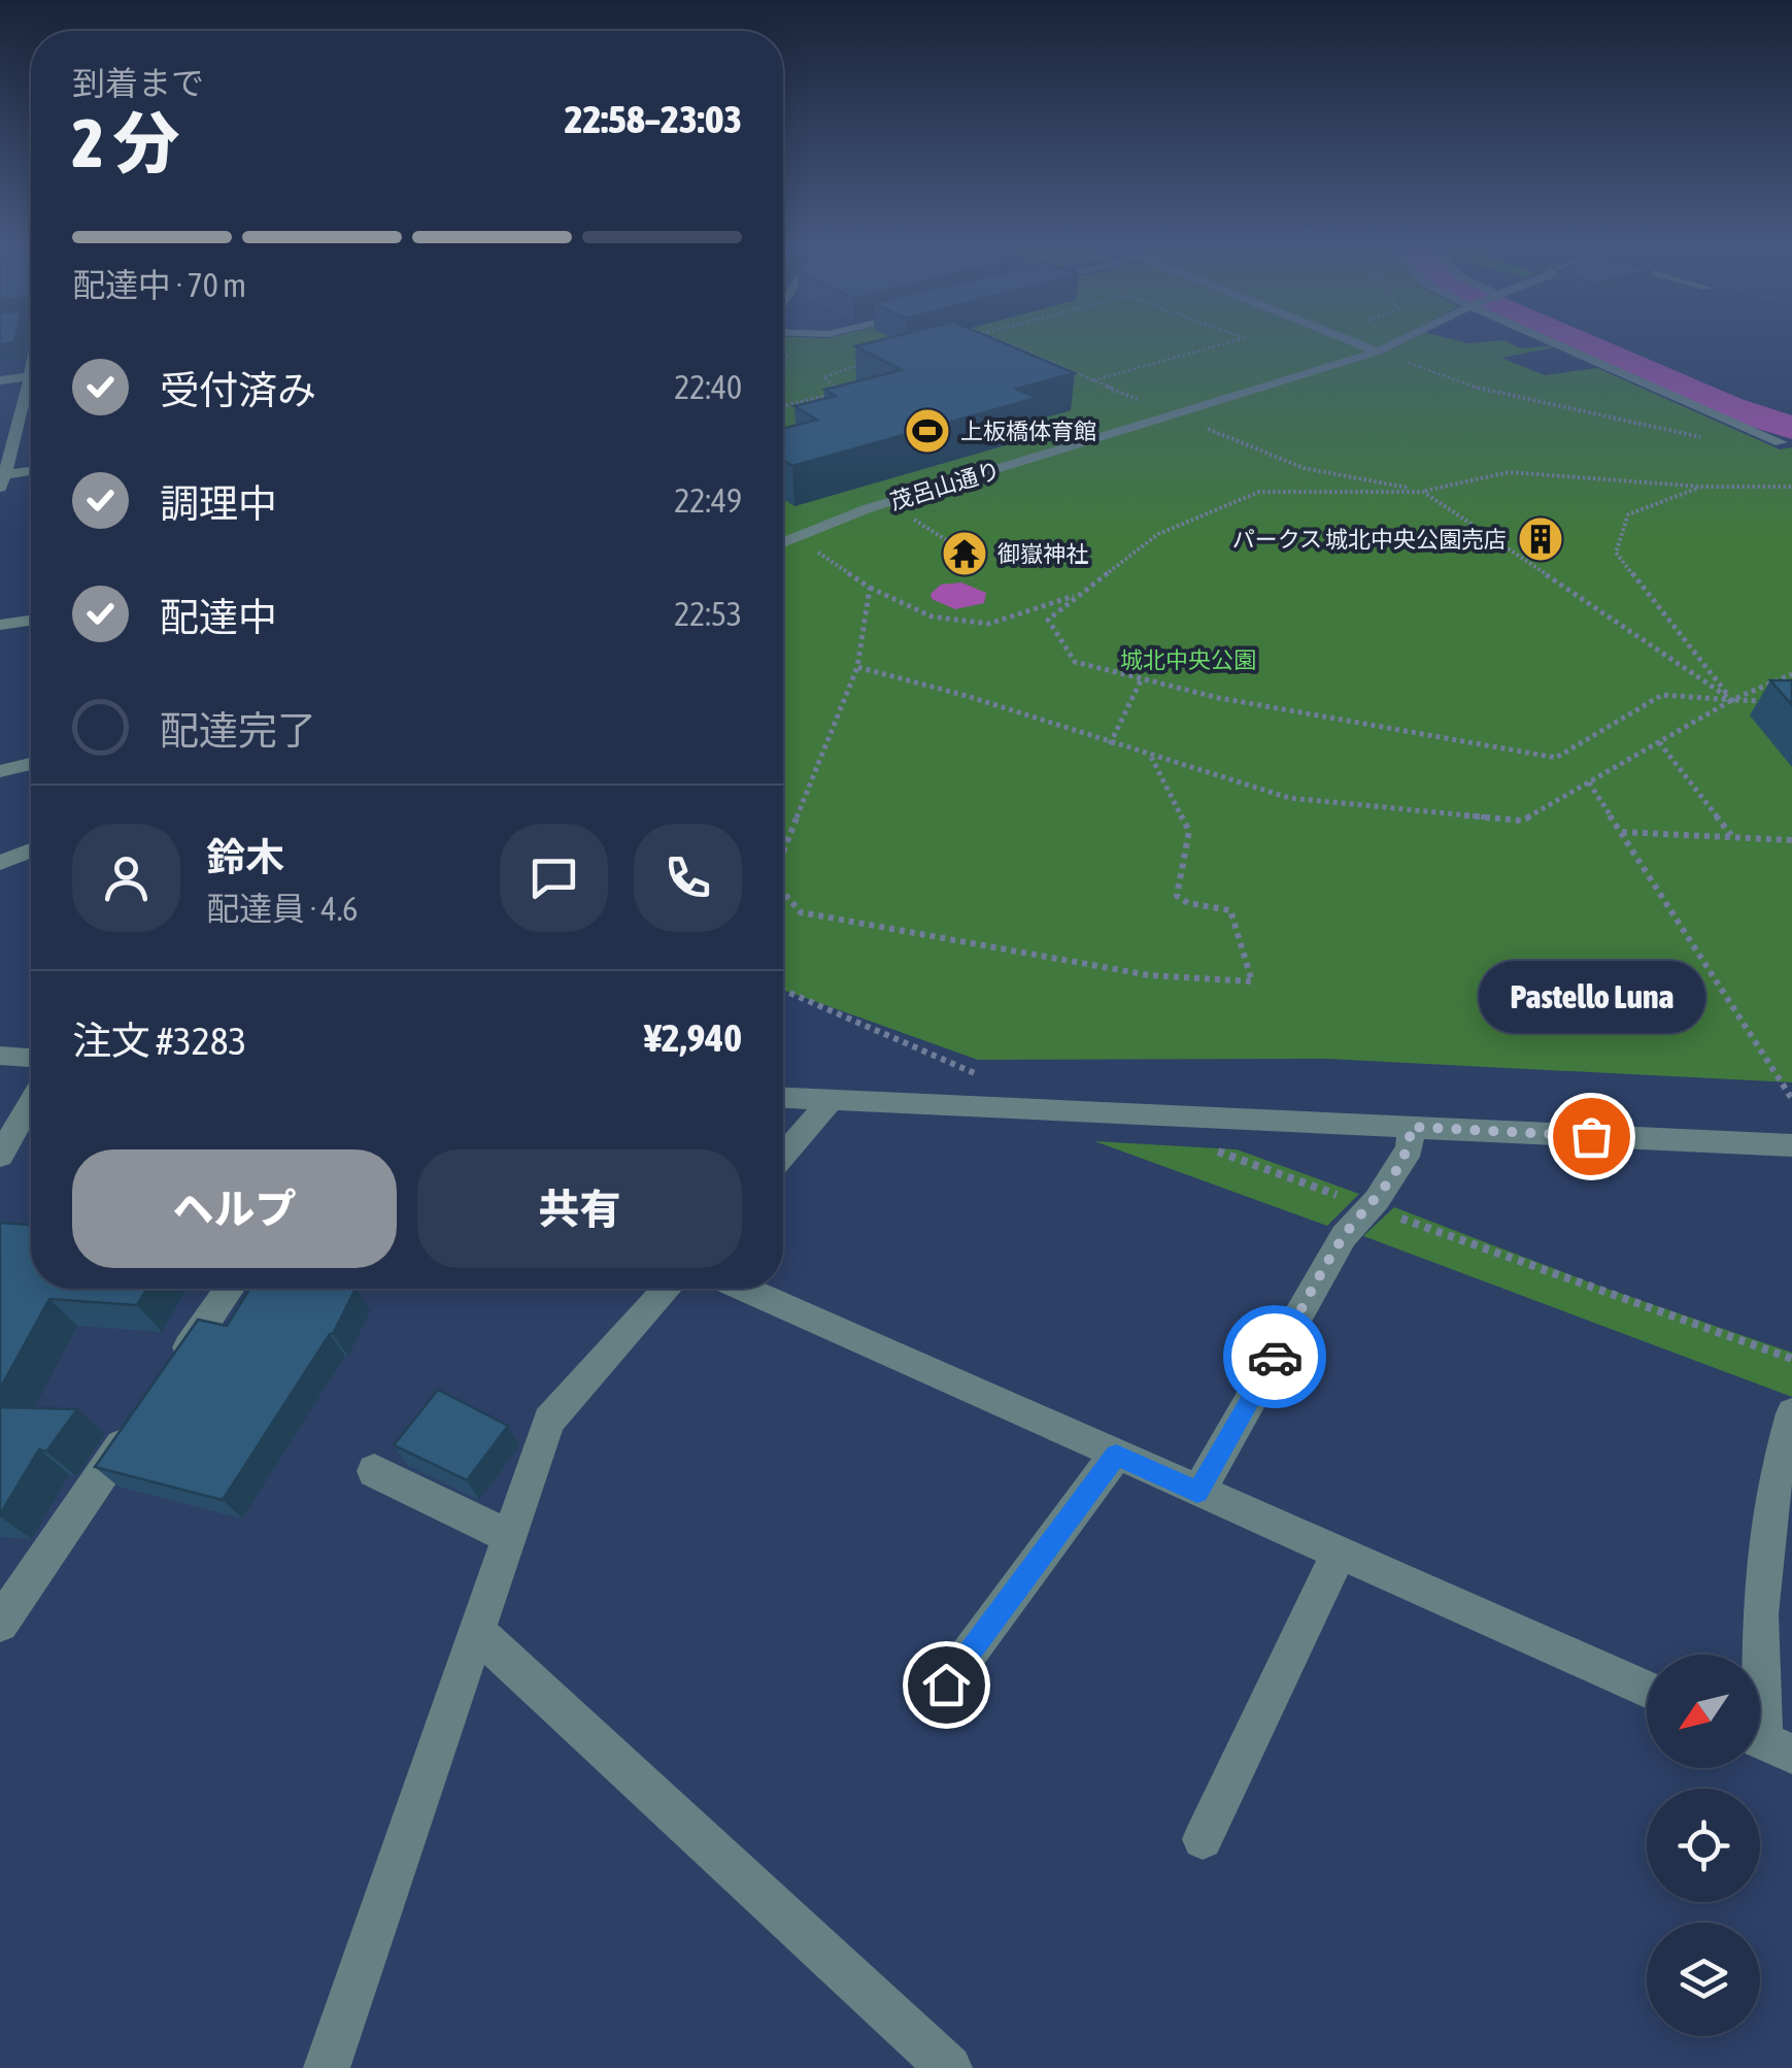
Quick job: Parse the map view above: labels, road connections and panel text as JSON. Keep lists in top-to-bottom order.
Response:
{
  "streets": {
    "street": ["茂呂山通り"]
  },
  "parks": ["城北中央公園"],
  "places": {
    "sports": ["上板橋体育館"],
    "building": ["パークス 城北中央公園売店"],
    "temple": ["御嶽神社"],
    "other": ["Pastello Luna"]
  },
  "north": "bottom left",
  "page": {
    "heading": ["2 分", "到着まで", "22:58–23:03"],
    "panel": [
      "鈴木",
      "配達員 · 4.6",
      "注文 #3283",
      "¥2,940"
    ],
    "bar": "配達中 · 70 m",
    "list": [
      ["受付済み", "22:40"],
      ["調理中", "22:49"],
      ["配達中", "22:53"],
      "配達完了"
    ],
    "bubble": "Pastello Luna",
    "buttons": ["ヘルプ", "共有"]
  }
}
